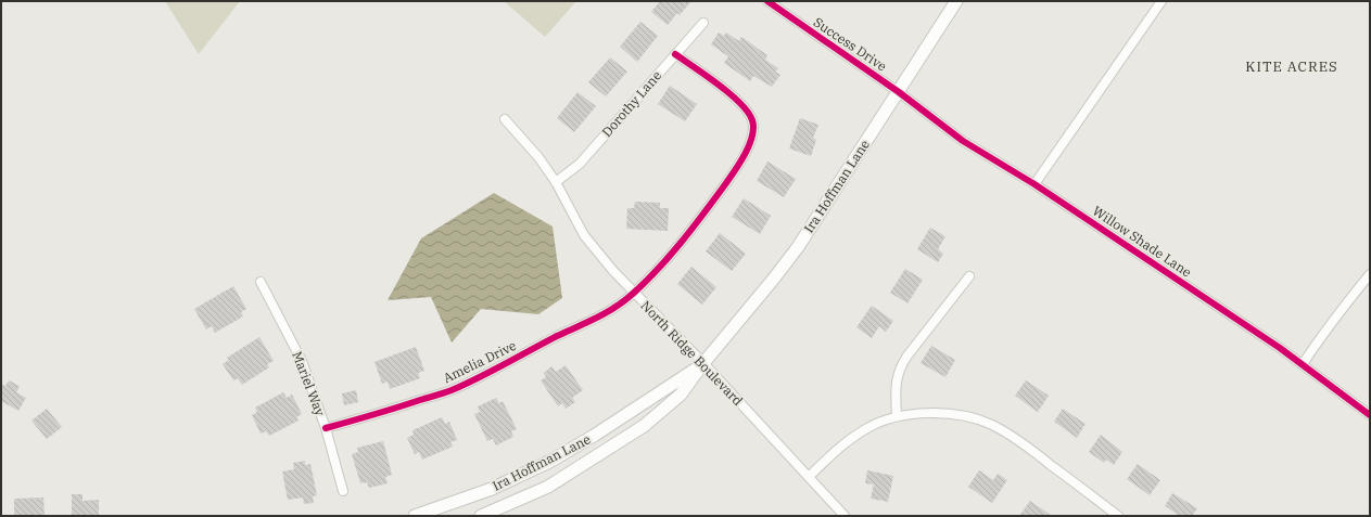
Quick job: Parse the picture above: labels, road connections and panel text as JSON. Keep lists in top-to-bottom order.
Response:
{
  "streets": {
    "main road": ["Ira Hoffman Lane"],
    "street": [
      "Success Drive",
      "Dorothy Lane",
      "Willow Shade Lane",
      "North Ridge Boulevard",
      "Amelia Drive",
      "Mariel Way"
    ]
  },
  "crossings": [
    ["Success Drive", "Ira Hoffman Lane"],
    ["Success Drive", "Willow Shade Lane"],
    ["Dorothy Lane", "North Ridge Boulevard"],
    ["Dorothy Lane", "Amelia Drive"],
    ["Ira Hoffman Lane", "Willow Shade Lane"],
    ["Ira Hoffman Lane", "North Ridge Boulevard"],
    ["North Ridge Boulevard", "Amelia Drive"],
    ["Amelia Drive", "Mariel Way"]
  ],
  "districts": ["KITE ACRES"]
}
